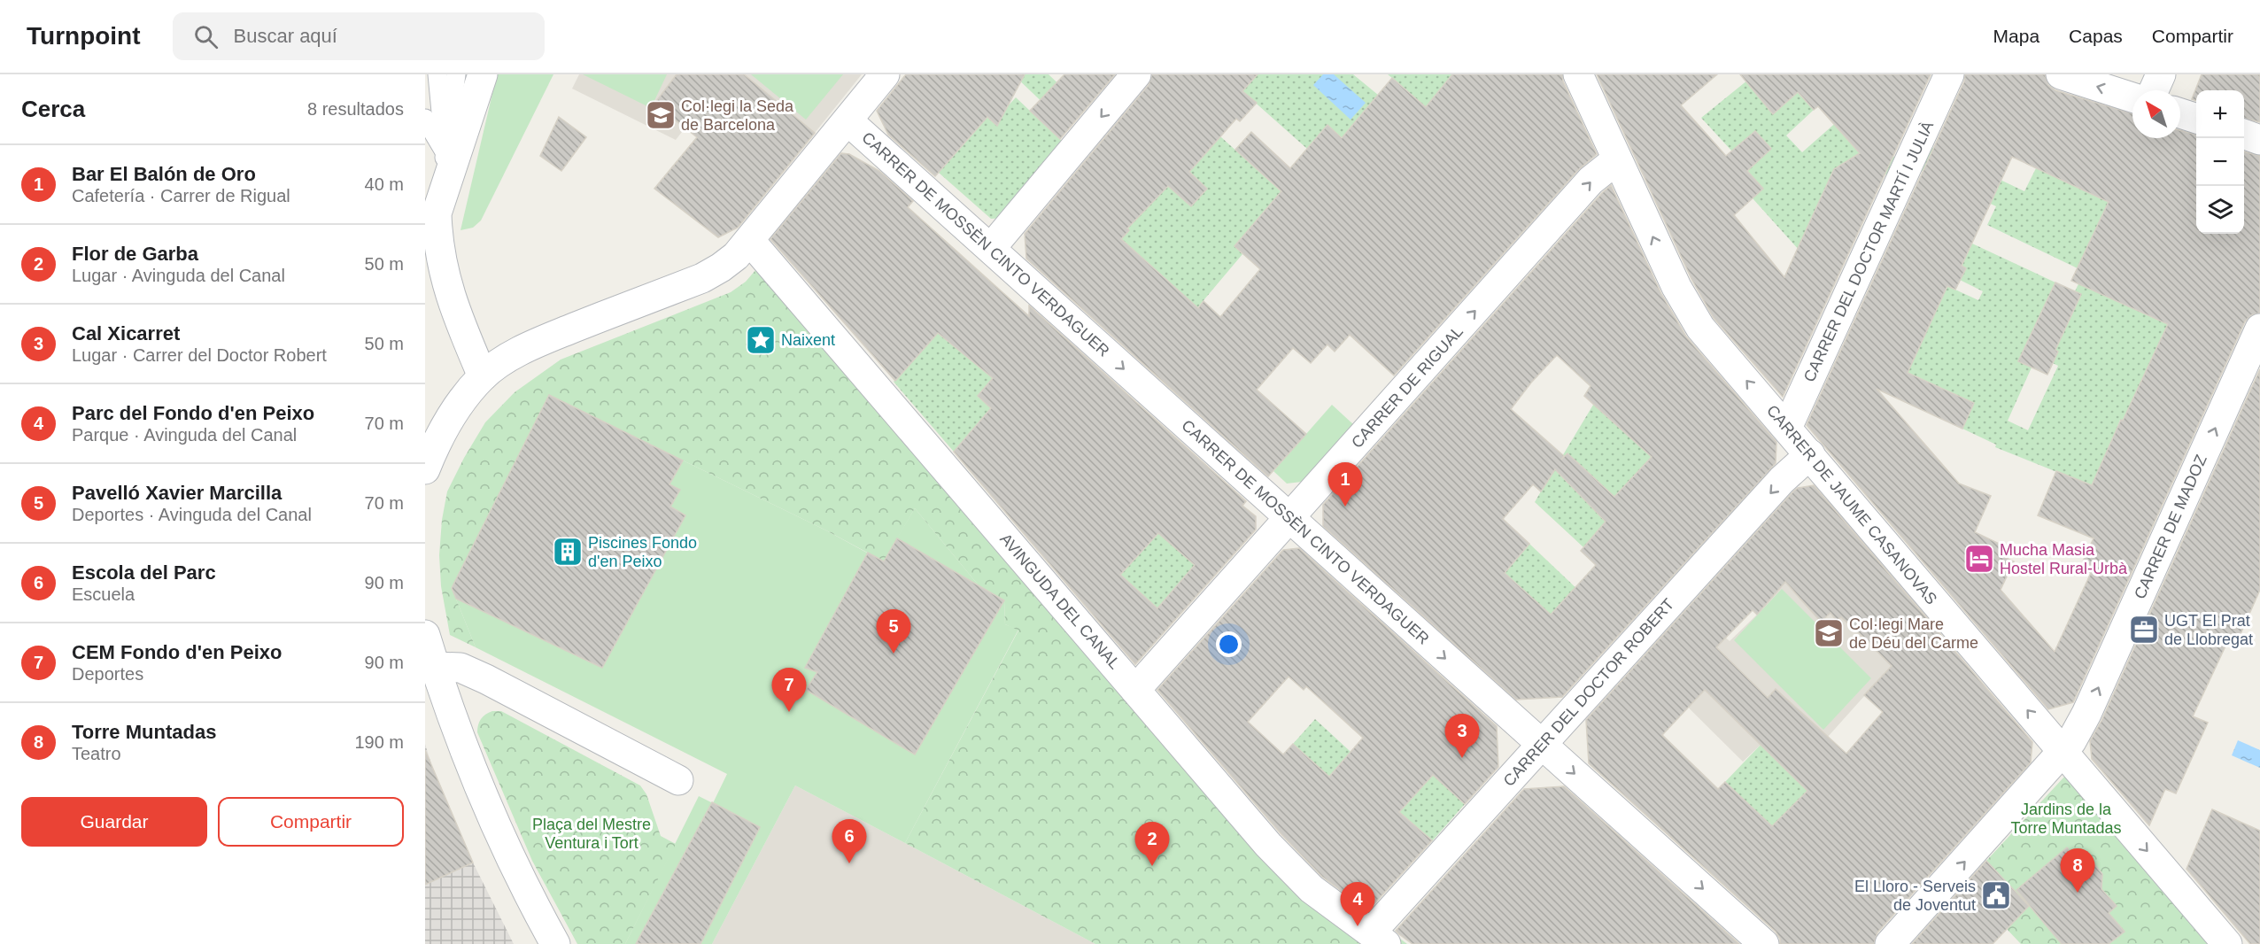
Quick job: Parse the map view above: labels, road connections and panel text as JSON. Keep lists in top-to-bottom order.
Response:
{
  "streets": {
    "street": [
      "CARRER DE MOSSÈN CINTO VERDAGUER",
      "CARRER DEL DOCTOR MARTÍ I JULIÀ",
      "CARRER DE RIGUAL",
      "CARRER DE JAUME CASANOVAS",
      "CARRER DE MADOZ",
      "AVINGUDA DEL CANAL",
      "CARRER DEL DOCTOR ROBERT"
    ]
  },
  "crossings": [
    ["CARRER DE MOSSÈN CINTO VERDAGUER", "CARRER DE RIGUAL"],
    ["CARRER DE MOSSÈN CINTO VERDAGUER", "CARRER DEL DOCTOR ROBERT"],
    ["CARRER DEL DOCTOR MARTÍ I JULIÀ", "CARRER DE JAUME CASANOVAS"],
    ["CARRER DE RIGUAL", "CARRER DE JAUME CASANOVAS"],
    ["CARRER DE RIGUAL", "AVINGUDA DEL CANAL"],
    ["CARRER DE JAUME CASANOVAS", "CARRER DE MADOZ"],
    ["CARRER DE JAUME CASANOVAS", "CARRER DEL DOCTOR ROBERT"],
    ["AVINGUDA DEL CANAL", "CARRER DEL DOCTOR ROBERT"]
  ],
  "one_way": [
    "CARRER DE MOSSÈN CINTO VERDAGUER",
    "CARRER DE RIGUAL",
    "CARRER DE MADOZ",
    "CARRER DEL DOCTOR ROBERT"
  ],
  "parks": ["Jardins de la Torre Muntadas", "Plaça del Mestre Ventura i Tort"],
  "places": {
    "school or university": ["Col·legi la Seda de Barcelona", "Col·legi Mare de Déu del Carme"],
    "place": ["Naixent"],
    "building": ["Piscines Fondo d'en Peixo"],
    "hotel": ["Mucha Masia Hostel Rural-Urbà"],
    "office": ["UGT El Prat de Llobregat"],
    "public building": ["El Lloro - Serveis de Joventut"]
  },
  "north": "top left",
  "page": {
    "header": "Turnpoint",
    "search": "Buscar aquí",
    "nav": ["Mapa", "Capas", "Compartir"],
    "heading": ["Cerca", "8 resultados"],
    "map_buttons": ["+", "−"],
    "list": [
      {
        "mark": "1",
        "name": "Bar El Balón de Oro",
        "note": "Cafetería · Carrer de Rigual",
        "value": "40 m"
      },
      {
        "mark": "2",
        "name": "Flor de Garba",
        "note": "Lugar · Avinguda del Canal",
        "value": "50 m"
      },
      {
        "mark": "3",
        "name": "Cal Xicarret",
        "note": "Lugar · Carrer del Doctor Robert",
        "value": "50 m"
      },
      {
        "mark": "4",
        "name": "Parc del Fondo d'en Peixo",
        "note": "Parque · Avinguda del Canal",
        "value": "70 m"
      },
      {
        "mark": "5",
        "name": "Pavelló Xavier Marcilla",
        "note": "Deportes · Avinguda del Canal",
        "value": "70 m"
      },
      {
        "mark": "6",
        "name": "Escola del Parc",
        "note": "Escuela",
        "value": "90 m"
      },
      {
        "mark": "7",
        "name": "CEM Fondo d'en Peixo",
        "note": "Deportes",
        "value": "90 m"
      },
      {
        "mark": "8",
        "name": "Torre Muntadas",
        "note": "Teatro",
        "value": "190 m"
      }
    ],
    "pins": [
      "1",
      "5",
      "7",
      "3",
      "6",
      "2",
      "8",
      "4"
    ],
    "buttons": ["Guardar", "Compartir"]
  }
}
